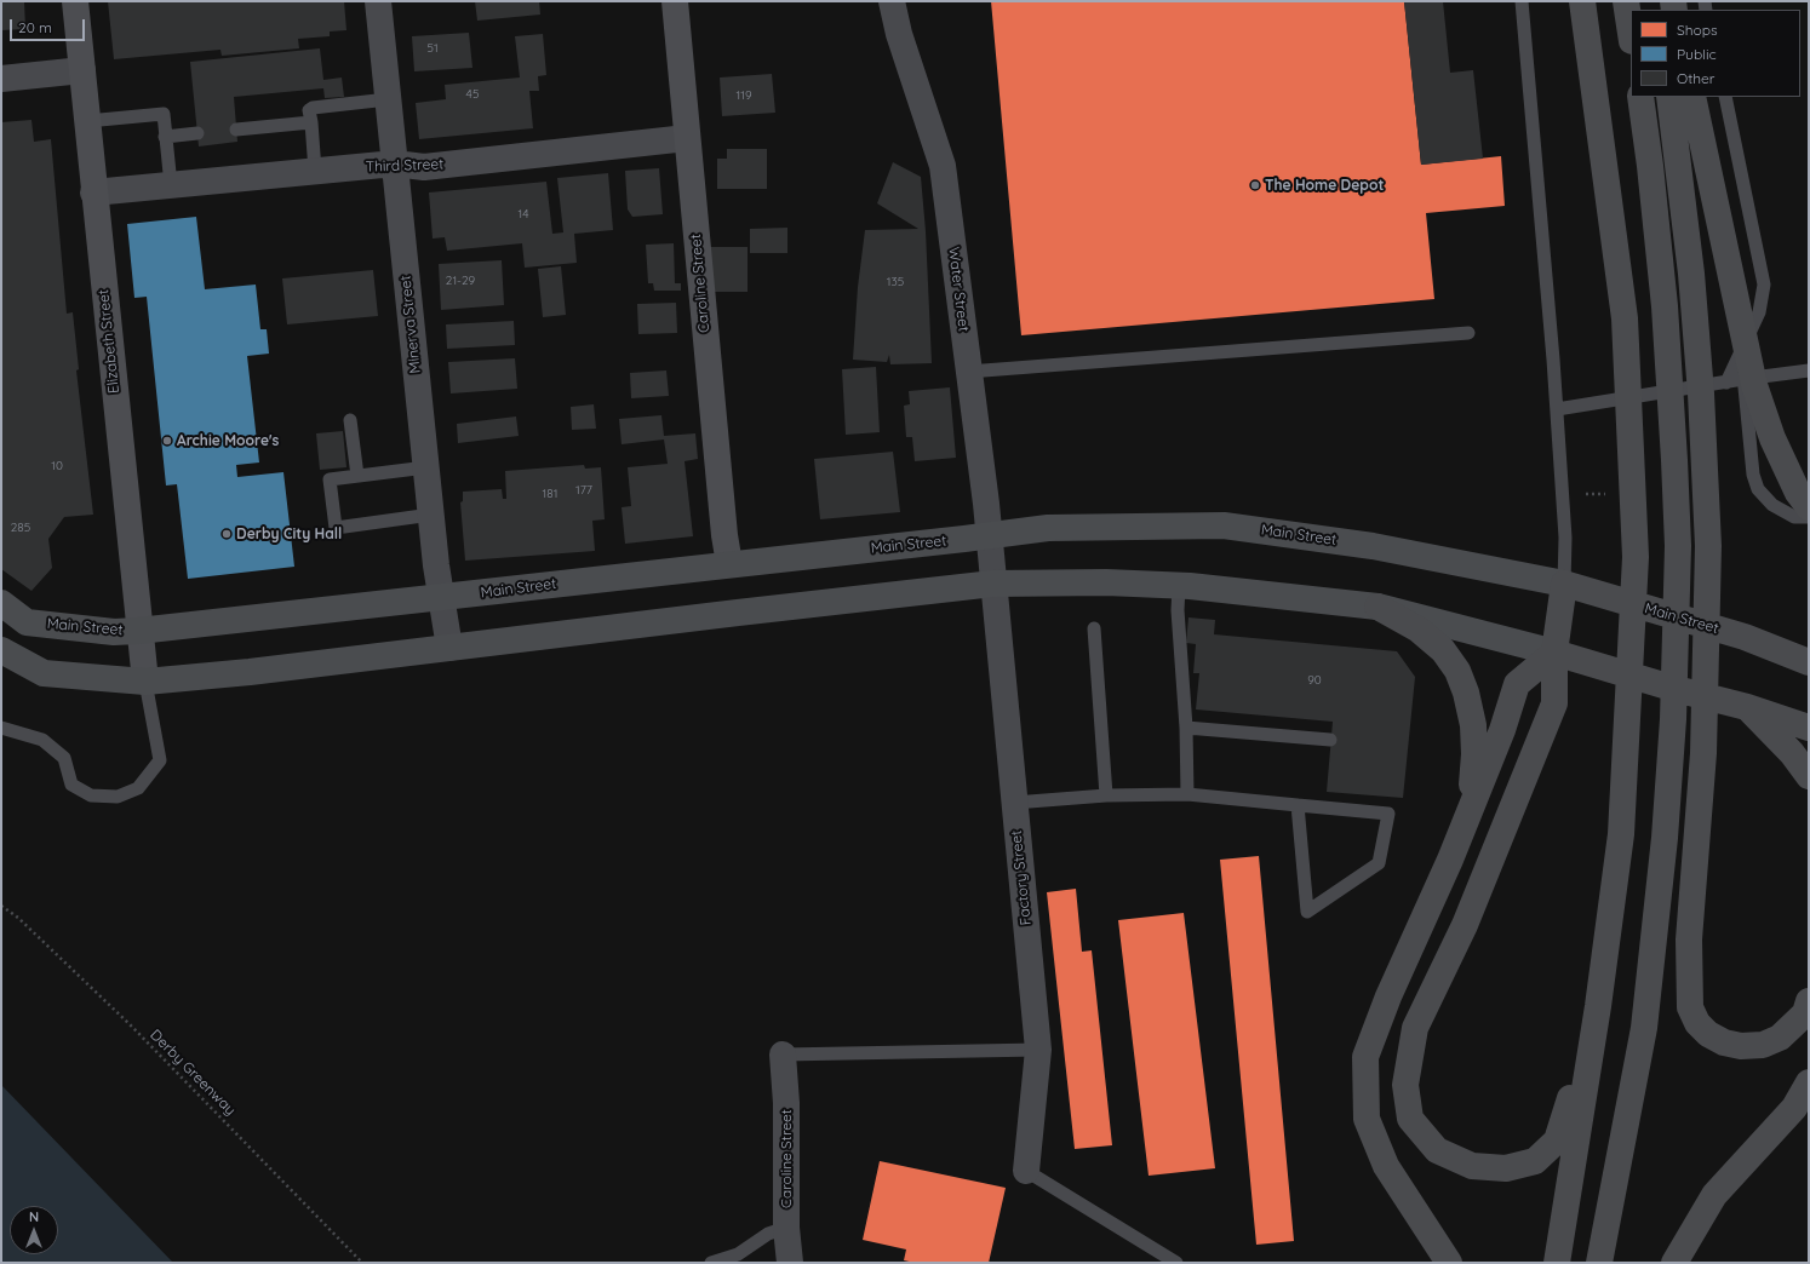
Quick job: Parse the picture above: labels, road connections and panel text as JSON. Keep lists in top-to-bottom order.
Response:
{
  "streets": {
    "highway": ["Main Street"],
    "main road": ["Caroline Street", "Elizabeth Street"],
    "street": [
      "Third Street",
      "Water Street",
      "Minerva Street",
      "Factory Street"
    ],
    "path": ["Derby Greenway"]
  },
  "crossings": [
    ["Third Street", "Caroline Street"],
    ["Third Street", "Minerva Street"],
    ["Third Street", "Elizabeth Street"],
    ["Caroline Street", "Main Street"],
    ["Water Street", "Main Street"],
    ["Water Street", "Factory Street"],
    ["Minerva Street", "Main Street"],
    ["Elizabeth Street", "Main Street"]
  ],
  "places": ["The Home Depot", "Archie Moore's", "Derby City Hall"],
  "house_numbers": [
    "51",
    "45",
    "119",
    "14",
    "21-29",
    "135",
    "10",
    "177",
    "181",
    "285",
    "90"
  ],
  "legend": ["Shops", "Public", "Other"],
  "scale_bar": "20 m",
  "north": "top"
}
